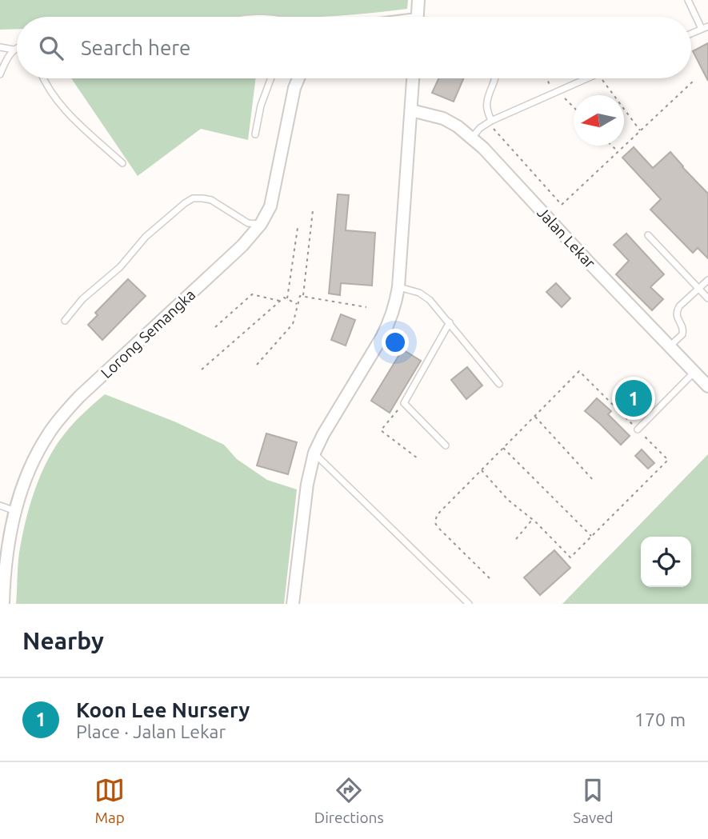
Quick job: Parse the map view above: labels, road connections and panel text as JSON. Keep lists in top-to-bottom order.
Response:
{
  "streets": {
    "street": ["Jalan Lekar", "Lorong Semangka"]
  },
  "north": "left",
  "page": {
    "search": "Search here",
    "pins": "1",
    "heading": "Nearby",
    "list": [
      {
        "mark": "1",
        "name": "Koon Lee Nursery",
        "note": "Place · Jalan Lekar",
        "value": "170 m"
      }
    ],
    "nav": ["Map", "Directions", "Saved"]
  }
}
